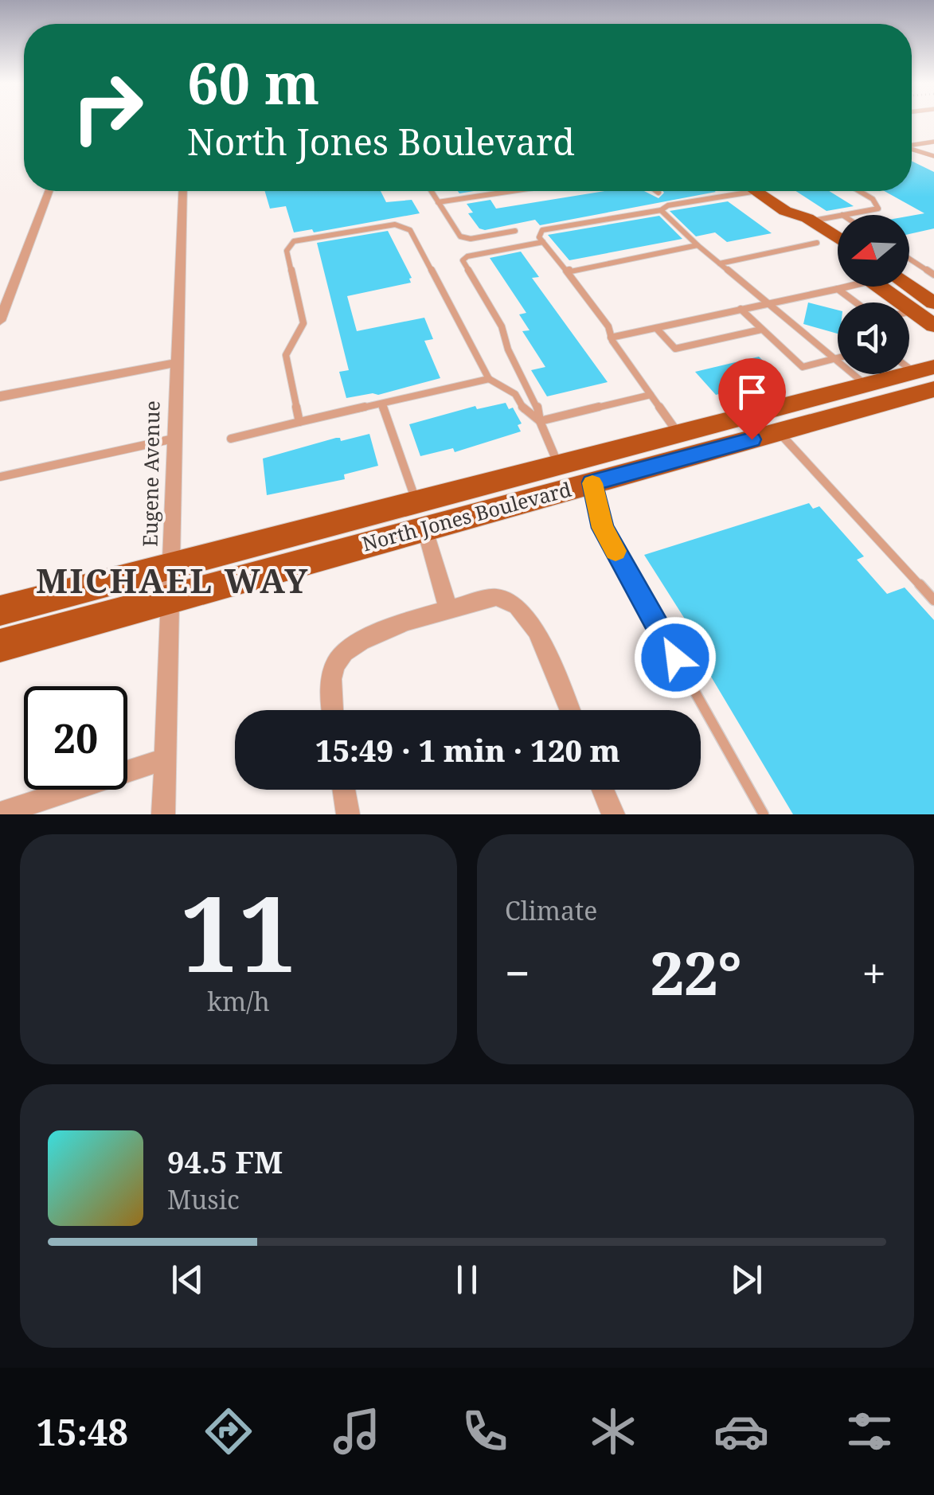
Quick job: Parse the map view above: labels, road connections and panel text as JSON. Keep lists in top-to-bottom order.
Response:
{
  "streets": {
    "main road": ["North Jones Boulevard"],
    "street": ["Eugene Avenue"]
  },
  "crossings": [
    ["Eugene Avenue", "North Jones Boulevard"]
  ],
  "districts": ["MICHAEL WAY"],
  "north": "left",
  "page": {
    "turn": ["60 m", "North Jones Boulevard"],
    "limit": "20",
    "trip": "15:49 · 1 min · 120 m",
    "tile": [
      ["11", "km/h"],
      "Climate"
    ],
    "heat": ["−", "22°", "+"],
    "song": ["94.5 FM", "Music"],
    "tabs": "15:48"
  }
}
